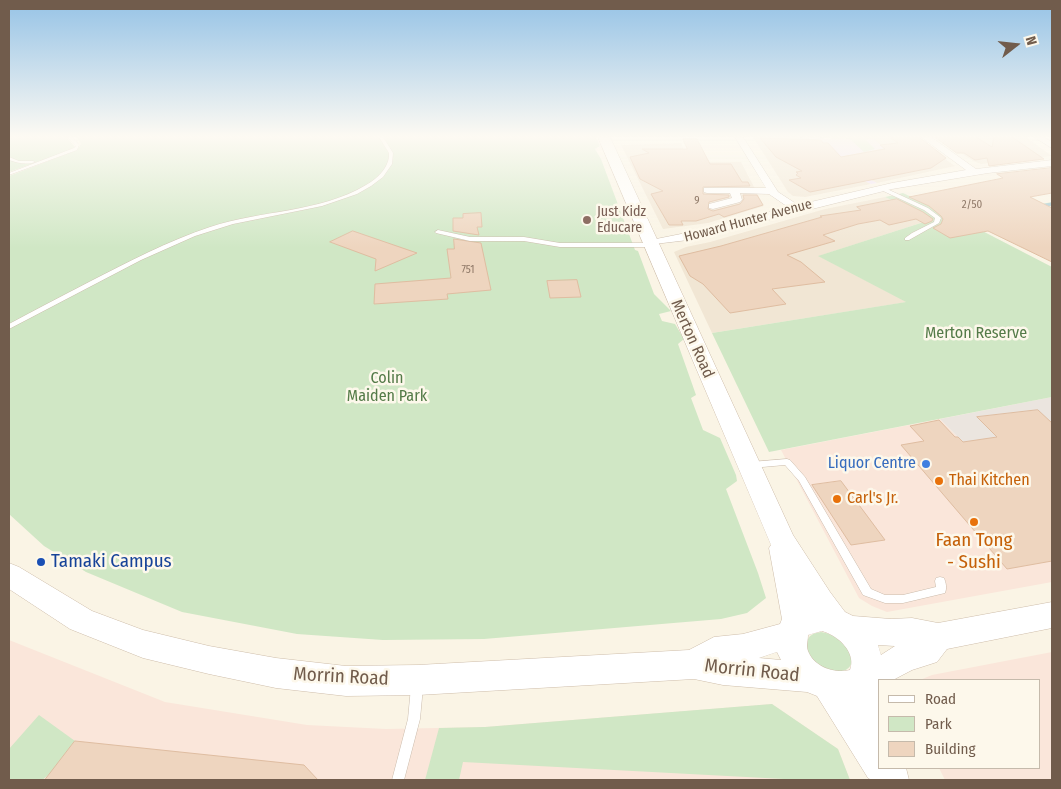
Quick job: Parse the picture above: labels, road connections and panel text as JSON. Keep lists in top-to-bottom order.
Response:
{
  "streets": {
    "main road": ["Merton Road", "Morrin Road"],
    "street": ["Howard Hunter Avenue"]
  },
  "crossings": [
    ["Howard Hunter Avenue", "Merton Road"],
    ["Merton Road", "Morrin Road"]
  ],
  "parks": ["Merton Reserve", "Colin Maiden Park"],
  "places": [
    "Just Kidz Educare",
    "Liquor Centre",
    "Thai Kitchen",
    "Carl's Jr.",
    "Faan Tong - Sushi",
    "Tamaki Campus"
  ],
  "house_numbers": ["9", "2/50", "751"],
  "legend": ["Road", "Park", "Building"],
  "north": "right"
}
